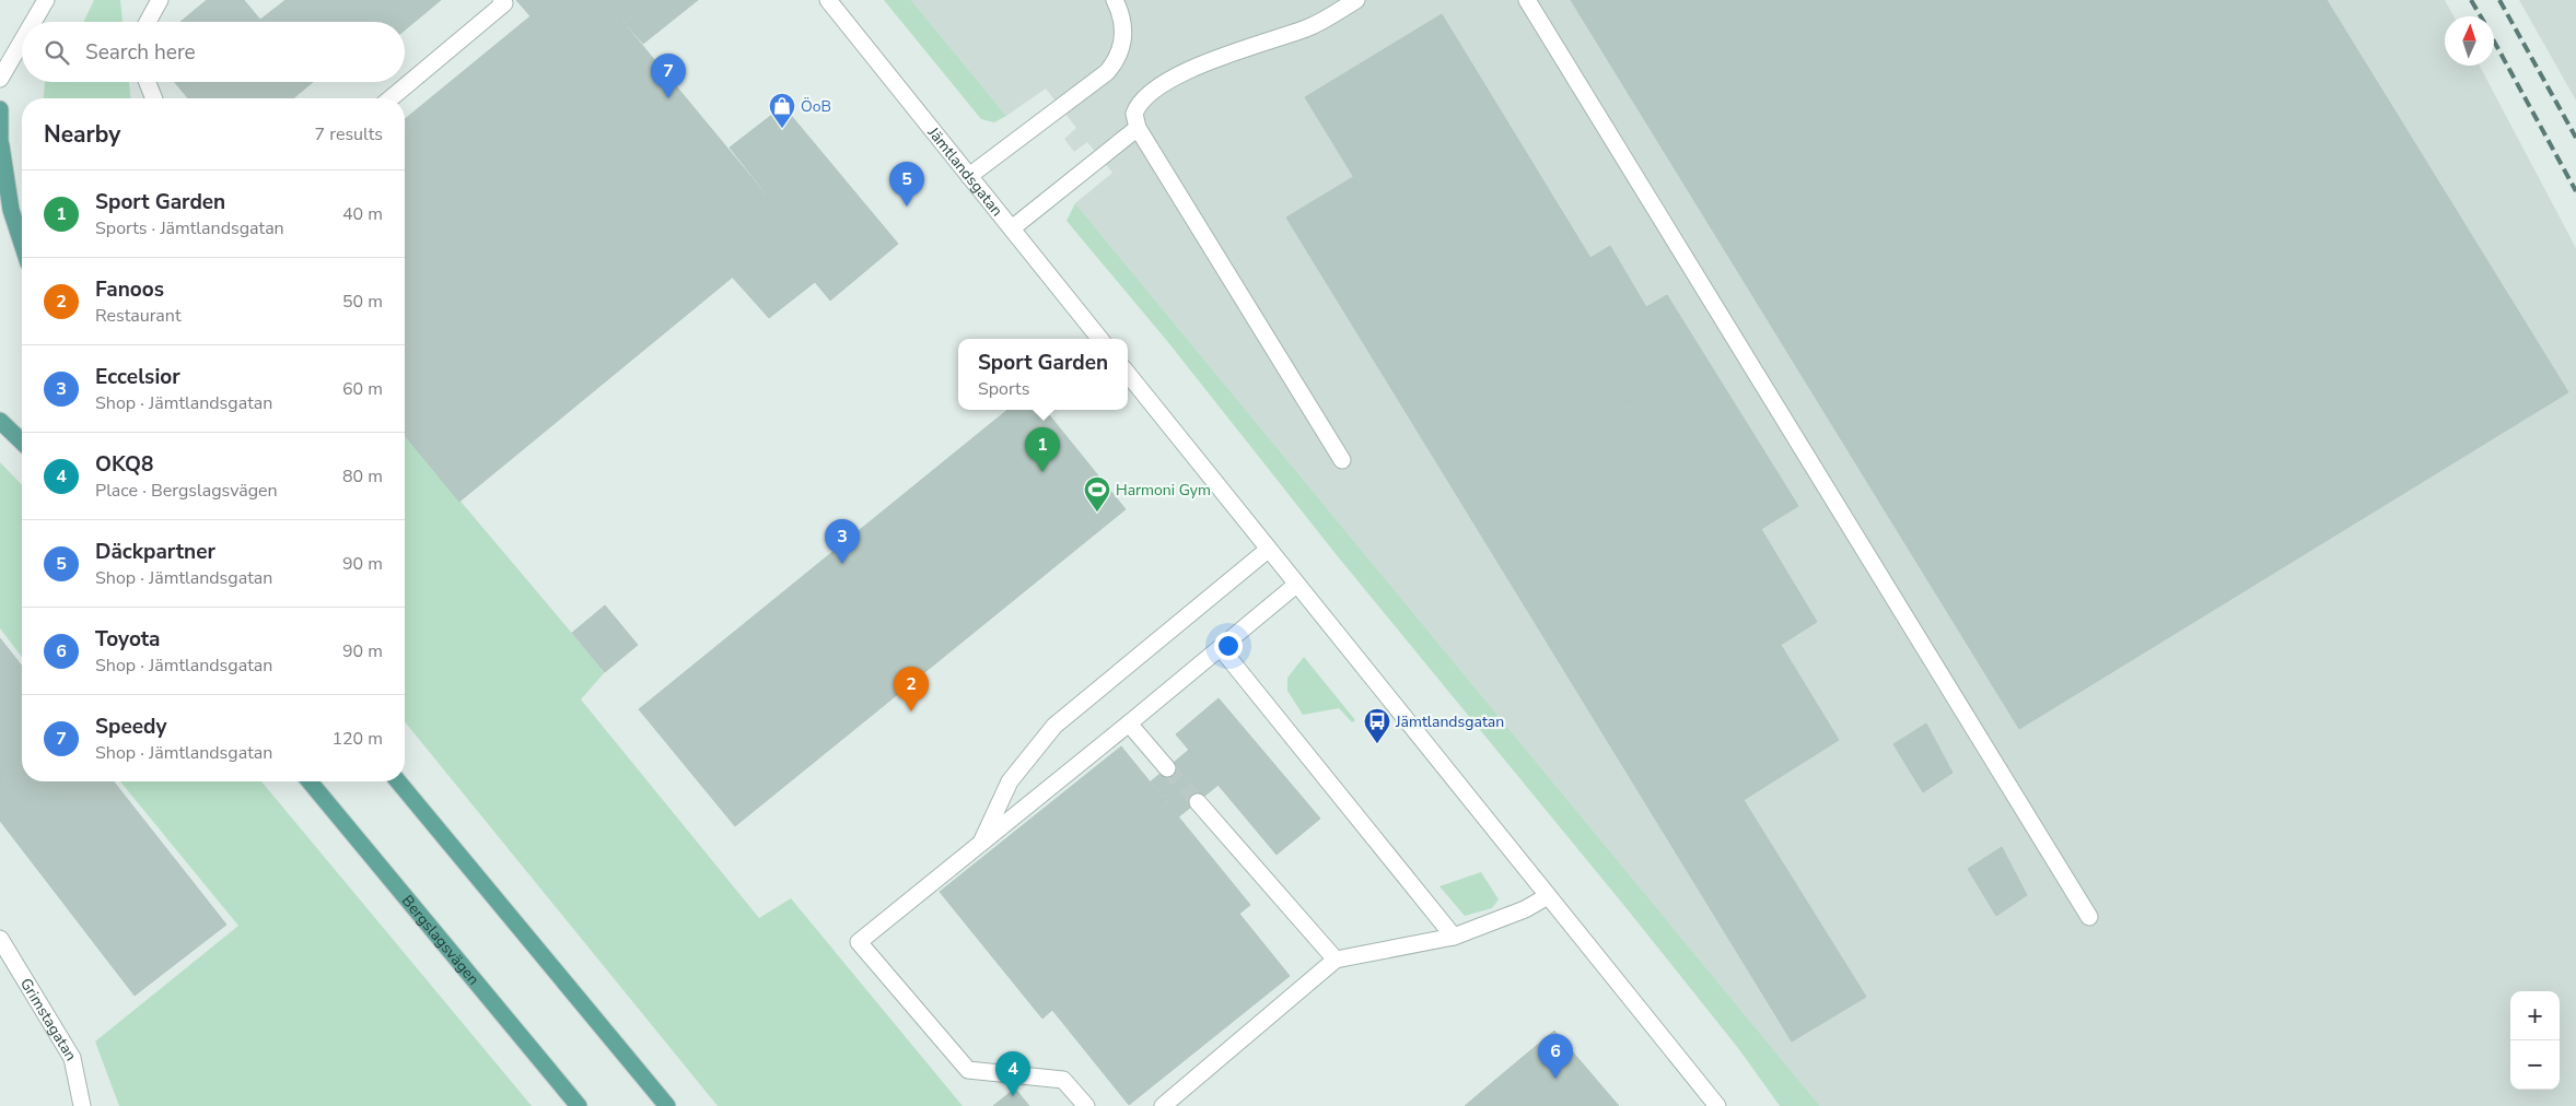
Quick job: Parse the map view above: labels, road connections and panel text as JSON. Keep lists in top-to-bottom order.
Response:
{
  "streets": {
    "main road": ["Bergslagsvägen"],
    "street": ["Jämtlandsgatan", "Grimstagatan"]
  },
  "places": {
    "shop": ["ÖoB"],
    "sports": ["Harmoni Gym"],
    "bus stop": ["Jämtlandsgatan"]
  },
  "north": "top",
  "page": {
    "search": "Search here",
    "pins": [
      "7",
      "5",
      "1",
      "3",
      "2",
      "6",
      "4"
    ],
    "heading": ["Nearby", "7 results"],
    "list": [
      {
        "mark": "1",
        "name": "Sport Garden",
        "note": "Sports · Jämtlandsgatan",
        "value": "40 m"
      },
      {
        "mark": "2",
        "name": "Fanoos",
        "note": "Restaurant",
        "value": "50 m"
      },
      {
        "mark": "3",
        "name": "Eccelsior",
        "note": "Shop · Jämtlandsgatan",
        "value": "60 m"
      },
      {
        "mark": "4",
        "name": "OKQ8",
        "note": "Place · Bergslagsvägen",
        "value": "80 m"
      },
      {
        "mark": "5",
        "name": "Däckpartner",
        "note": "Shop · Jämtlandsgatan",
        "value": "90 m"
      },
      {
        "mark": "6",
        "name": "Toyota",
        "note": "Shop · Jämtlandsgatan",
        "value": "90 m"
      },
      {
        "mark": "7",
        "name": "Speedy",
        "note": "Shop · Jämtlandsgatan",
        "value": "120 m"
      }
    ],
    "popup": ["Sport Garden", "Sports"],
    "map_buttons": ["+", "−"]
  }
}
